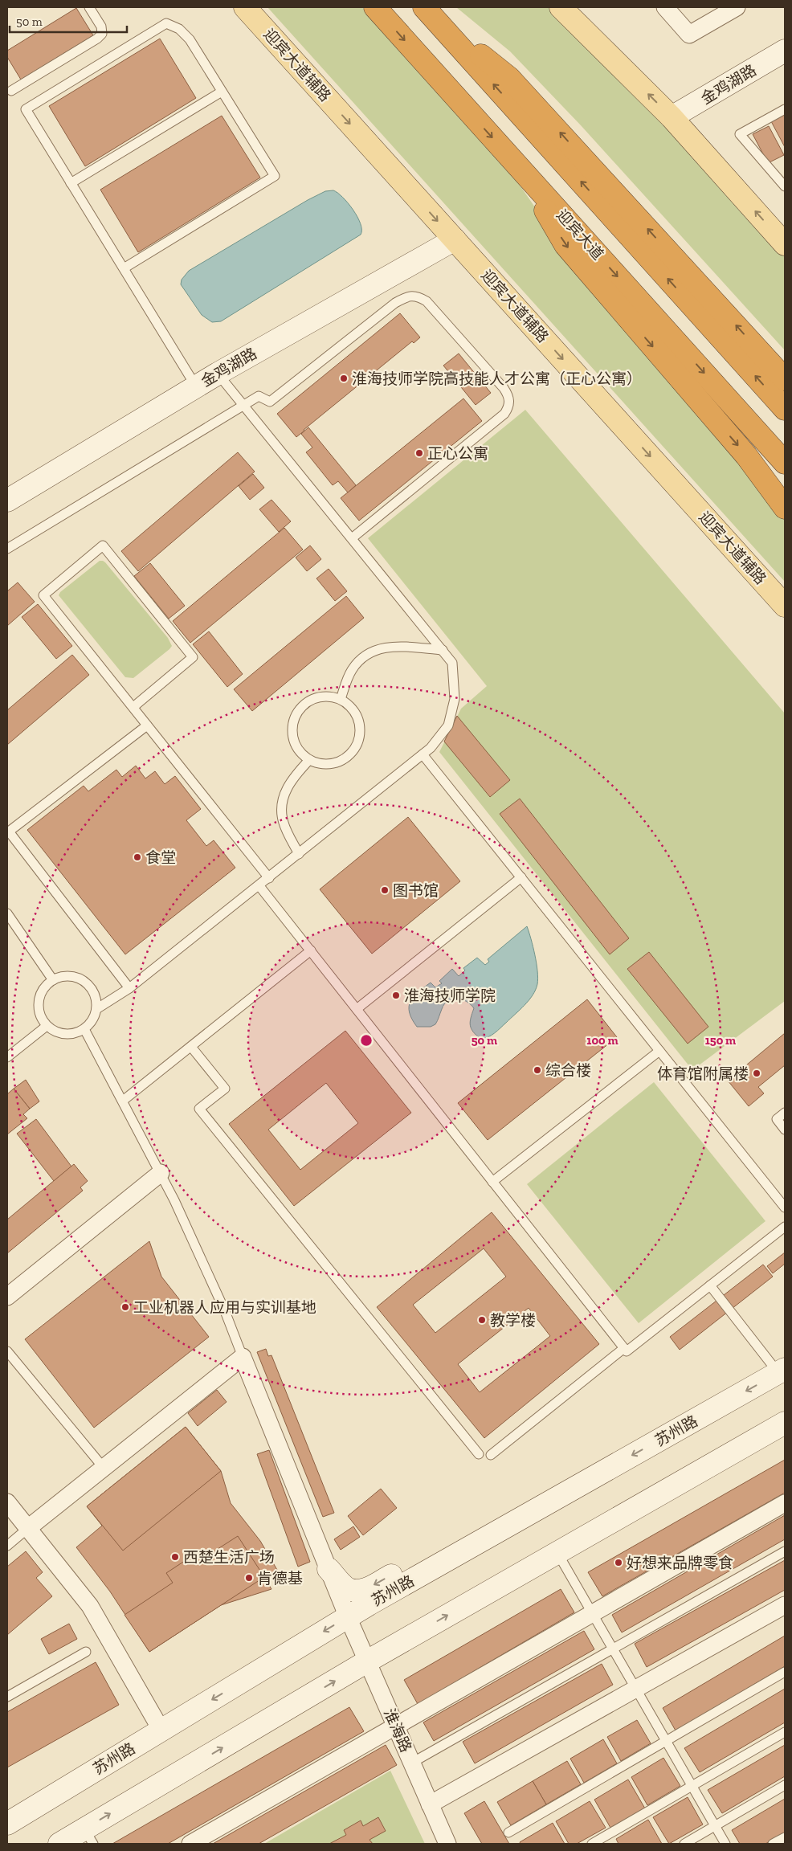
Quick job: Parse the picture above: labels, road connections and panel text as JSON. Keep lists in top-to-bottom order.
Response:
{
  "streets": {
    "highway": ["迎宾大道"],
    "main road": ["迎宾大道辅路", "金鸡湖路", "苏州路"],
    "street": ["淮海路"]
  },
  "crossings": [
    ["迎宾大道辅路", "金鸡湖路"],
    ["苏州路", "淮海路"]
  ],
  "one_way": ["迎宾大道辅路"],
  "places": [
    "淮海技师学院高技能人才公寓（正心公寓）",
    "正心公寓",
    "食堂",
    "图书馆",
    "淮海技师学院",
    "综合楼",
    "体育馆附属楼",
    "工业机器人应用与实训基地",
    "教学楼",
    "西楚生活广场",
    "好想来品牌零食",
    "肯德基"
  ],
  "scale_bar": "50 m",
  "rings": ["50 m", "100 m", "150 m"]
}
